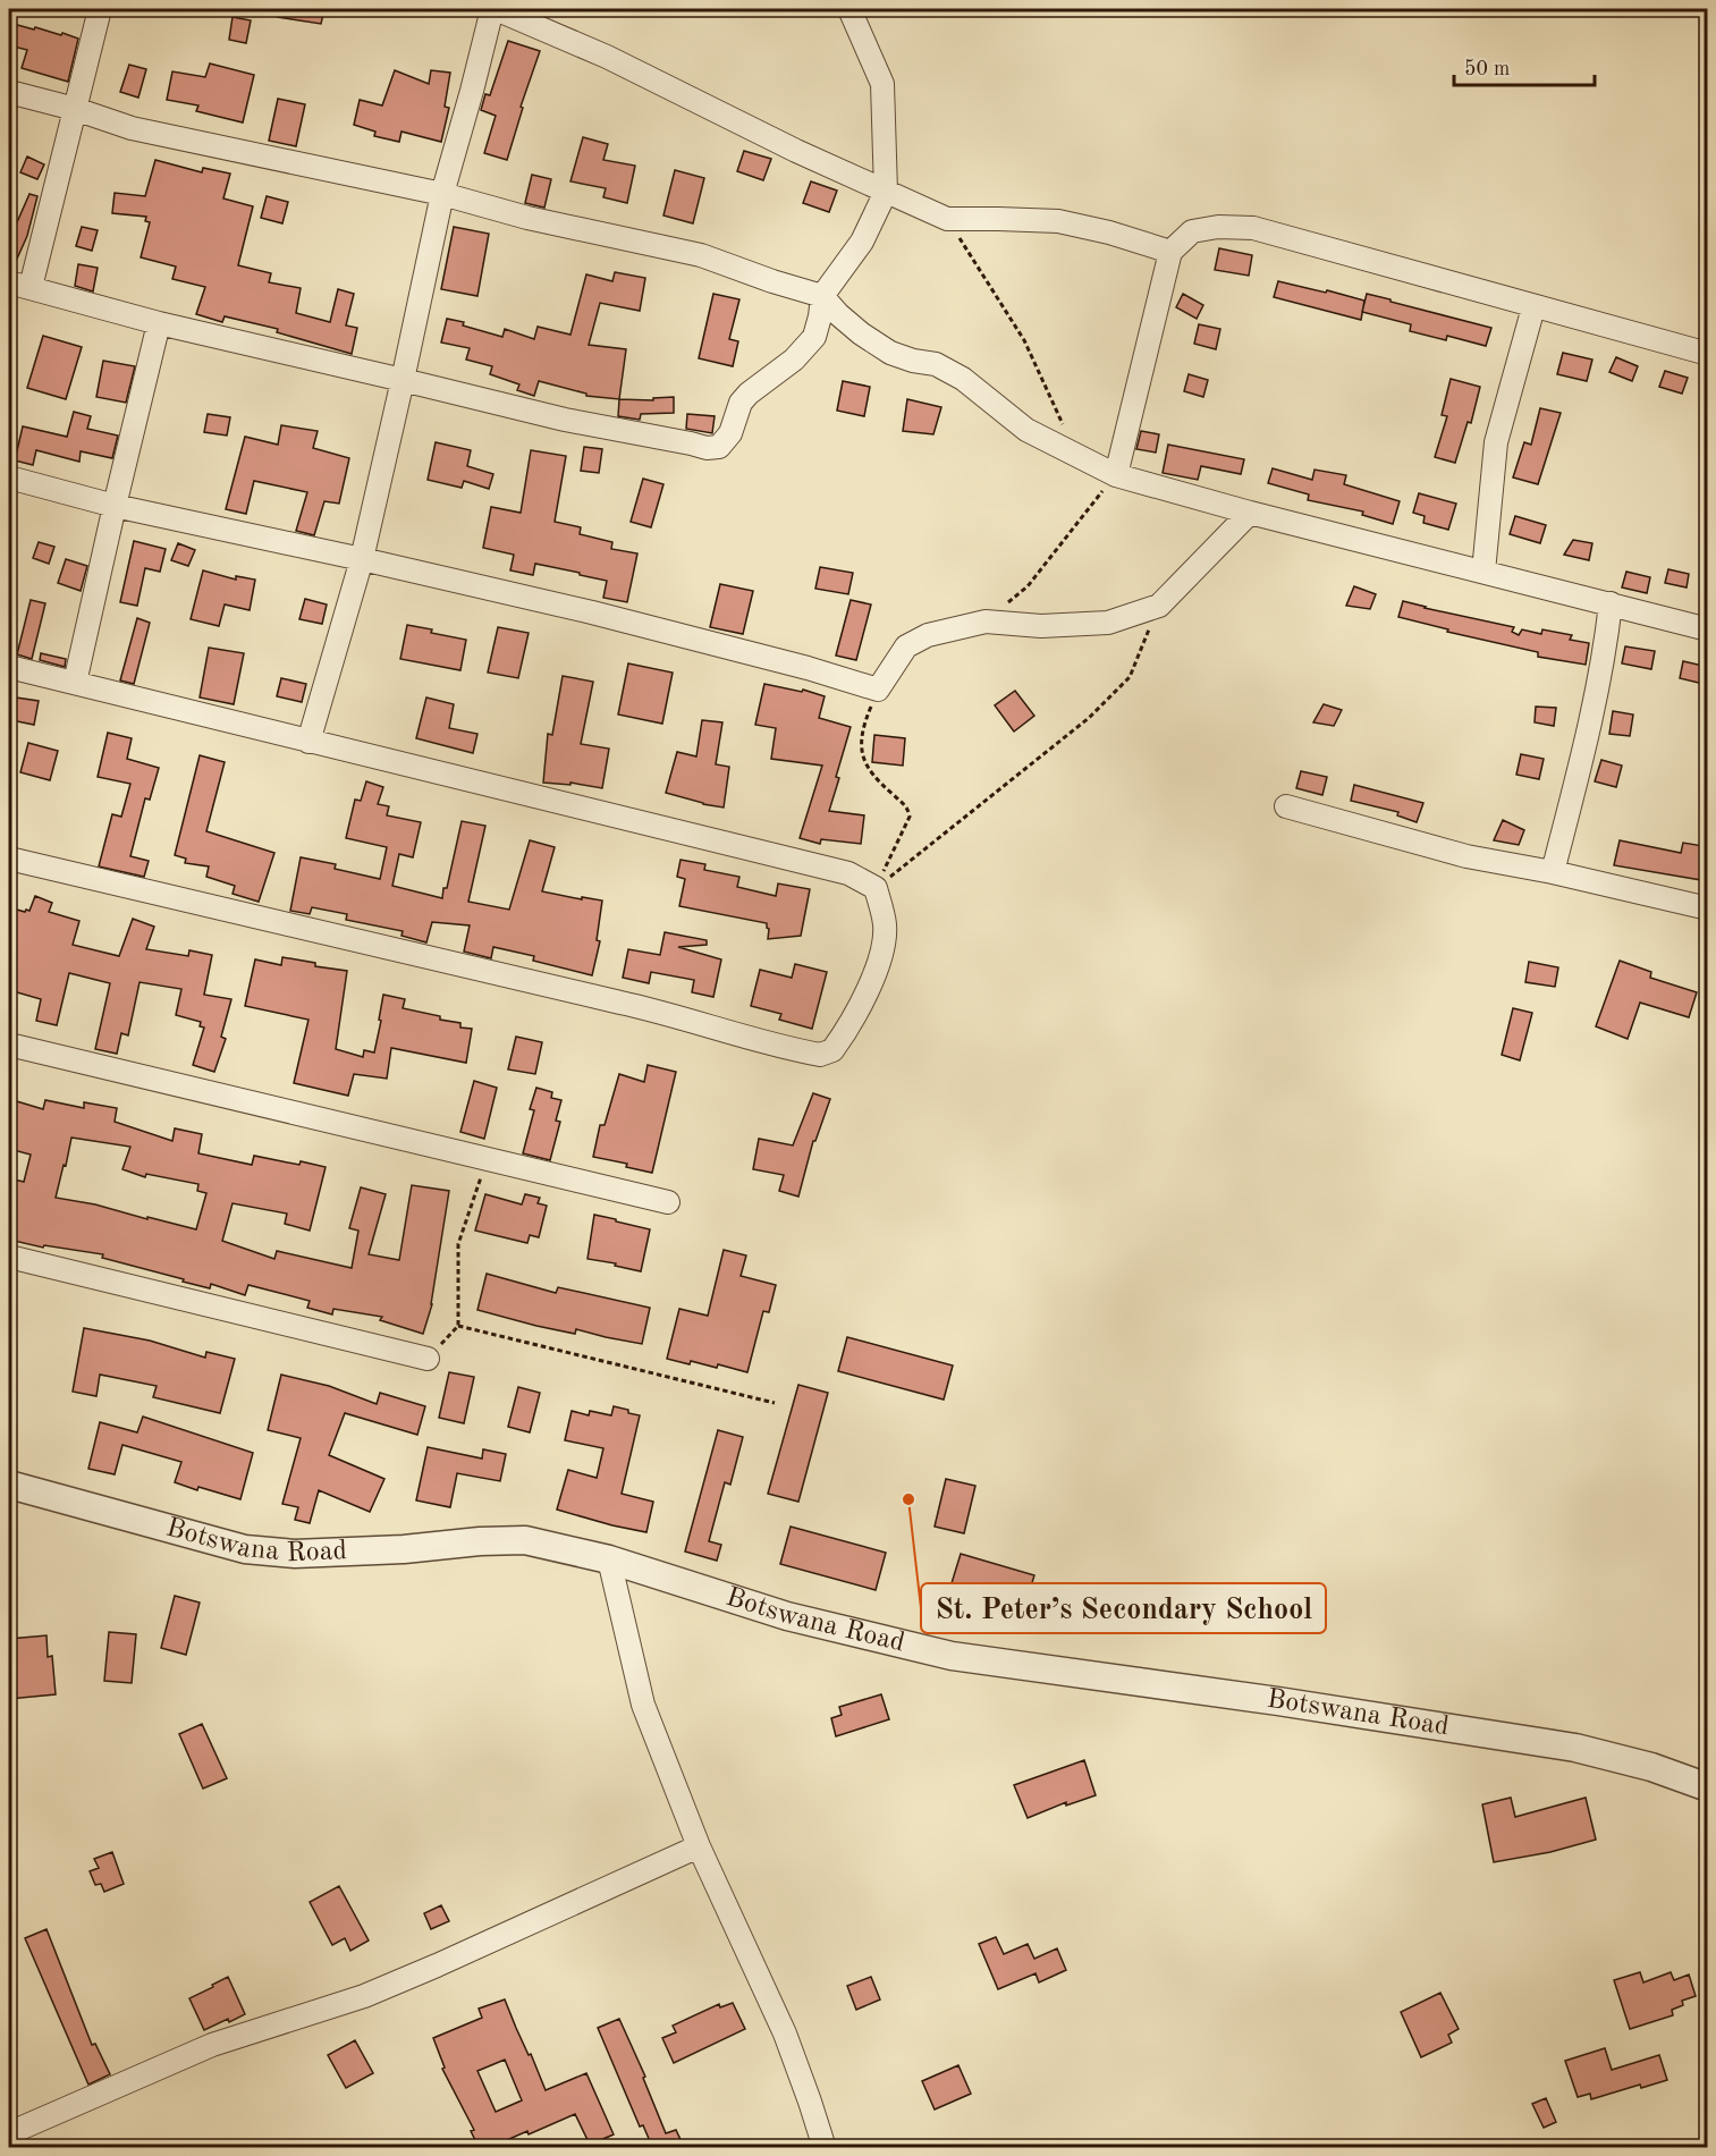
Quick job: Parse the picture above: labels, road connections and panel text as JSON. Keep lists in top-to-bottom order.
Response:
{
  "streets": {
    "street": ["Botswana Road"]
  },
  "places": ["St. Peter’s Secondary School"],
  "scale_bar": "50 m"
}
